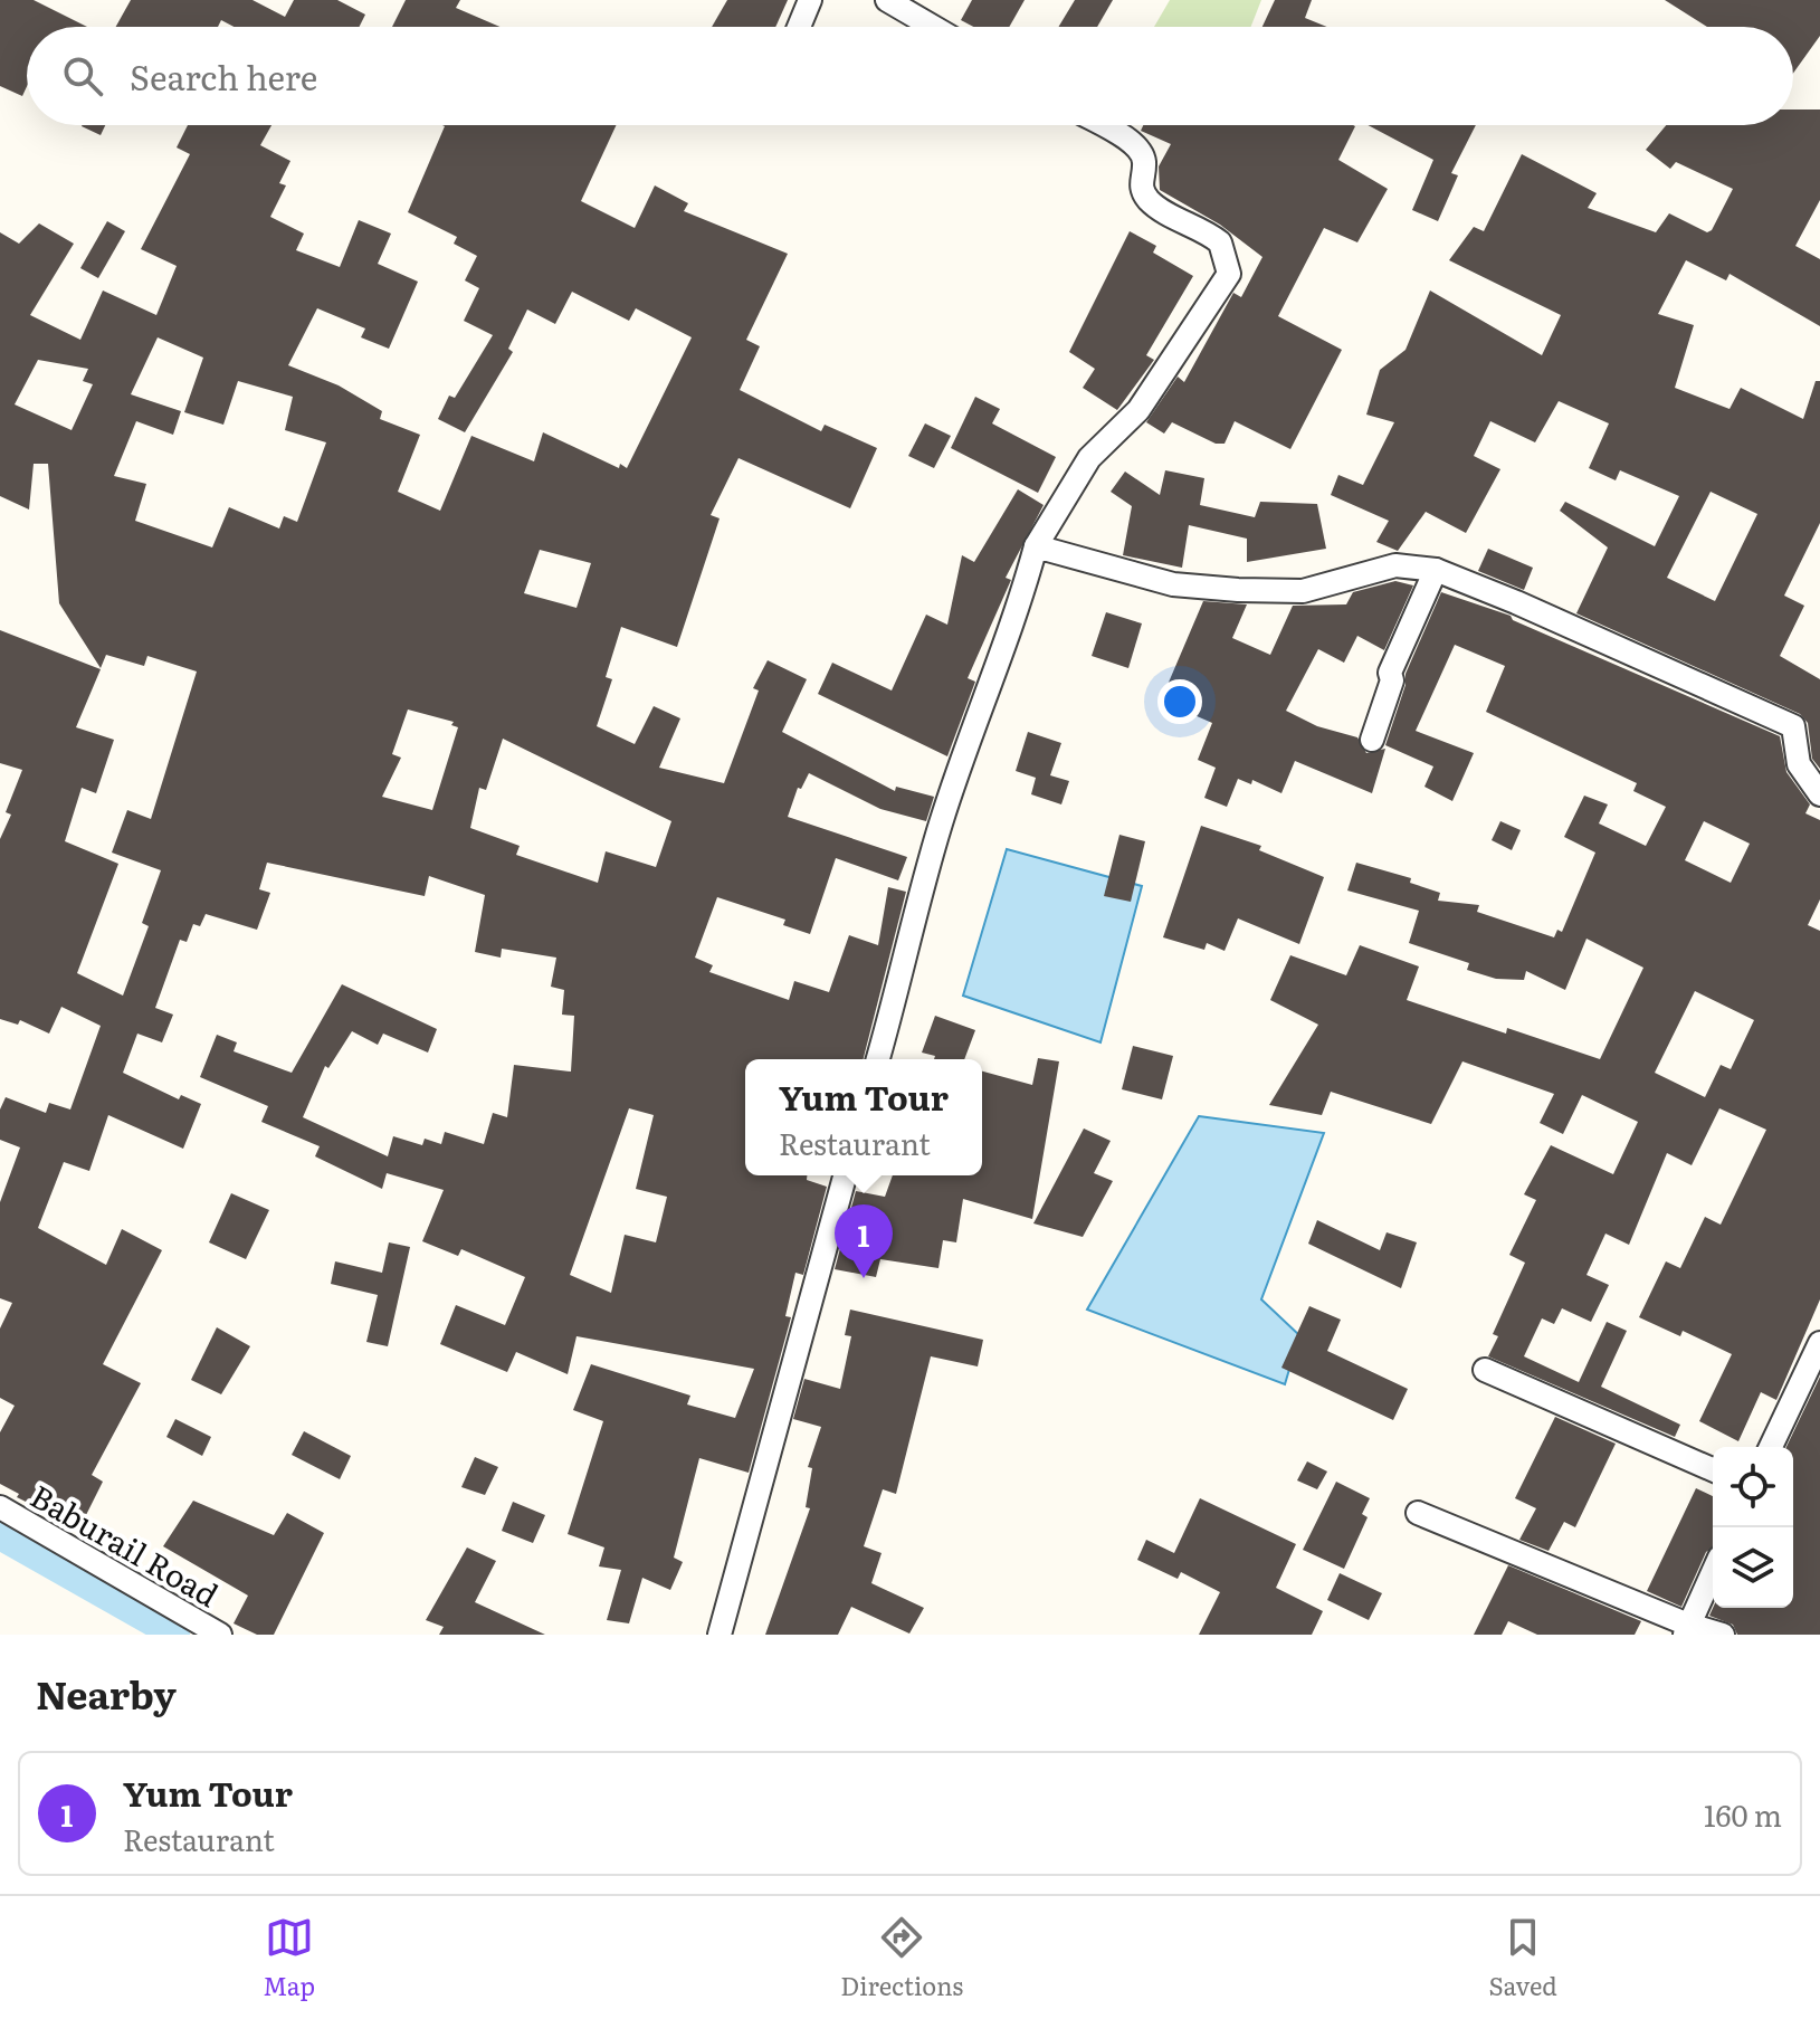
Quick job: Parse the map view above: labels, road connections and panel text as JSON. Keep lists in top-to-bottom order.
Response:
{
  "streets": {
    "street": ["Baburail Road"]
  },
  "page": {
    "search": "Search here",
    "popup": ["Yum Tour", "Restaurant"],
    "pins": "1",
    "heading": "Nearby",
    "list": [
      {
        "mark": "1",
        "name": "Yum Tour",
        "note": "Restaurant",
        "value": "160 m"
      }
    ],
    "nav": ["Map", "Directions", "Saved"]
  }
}
